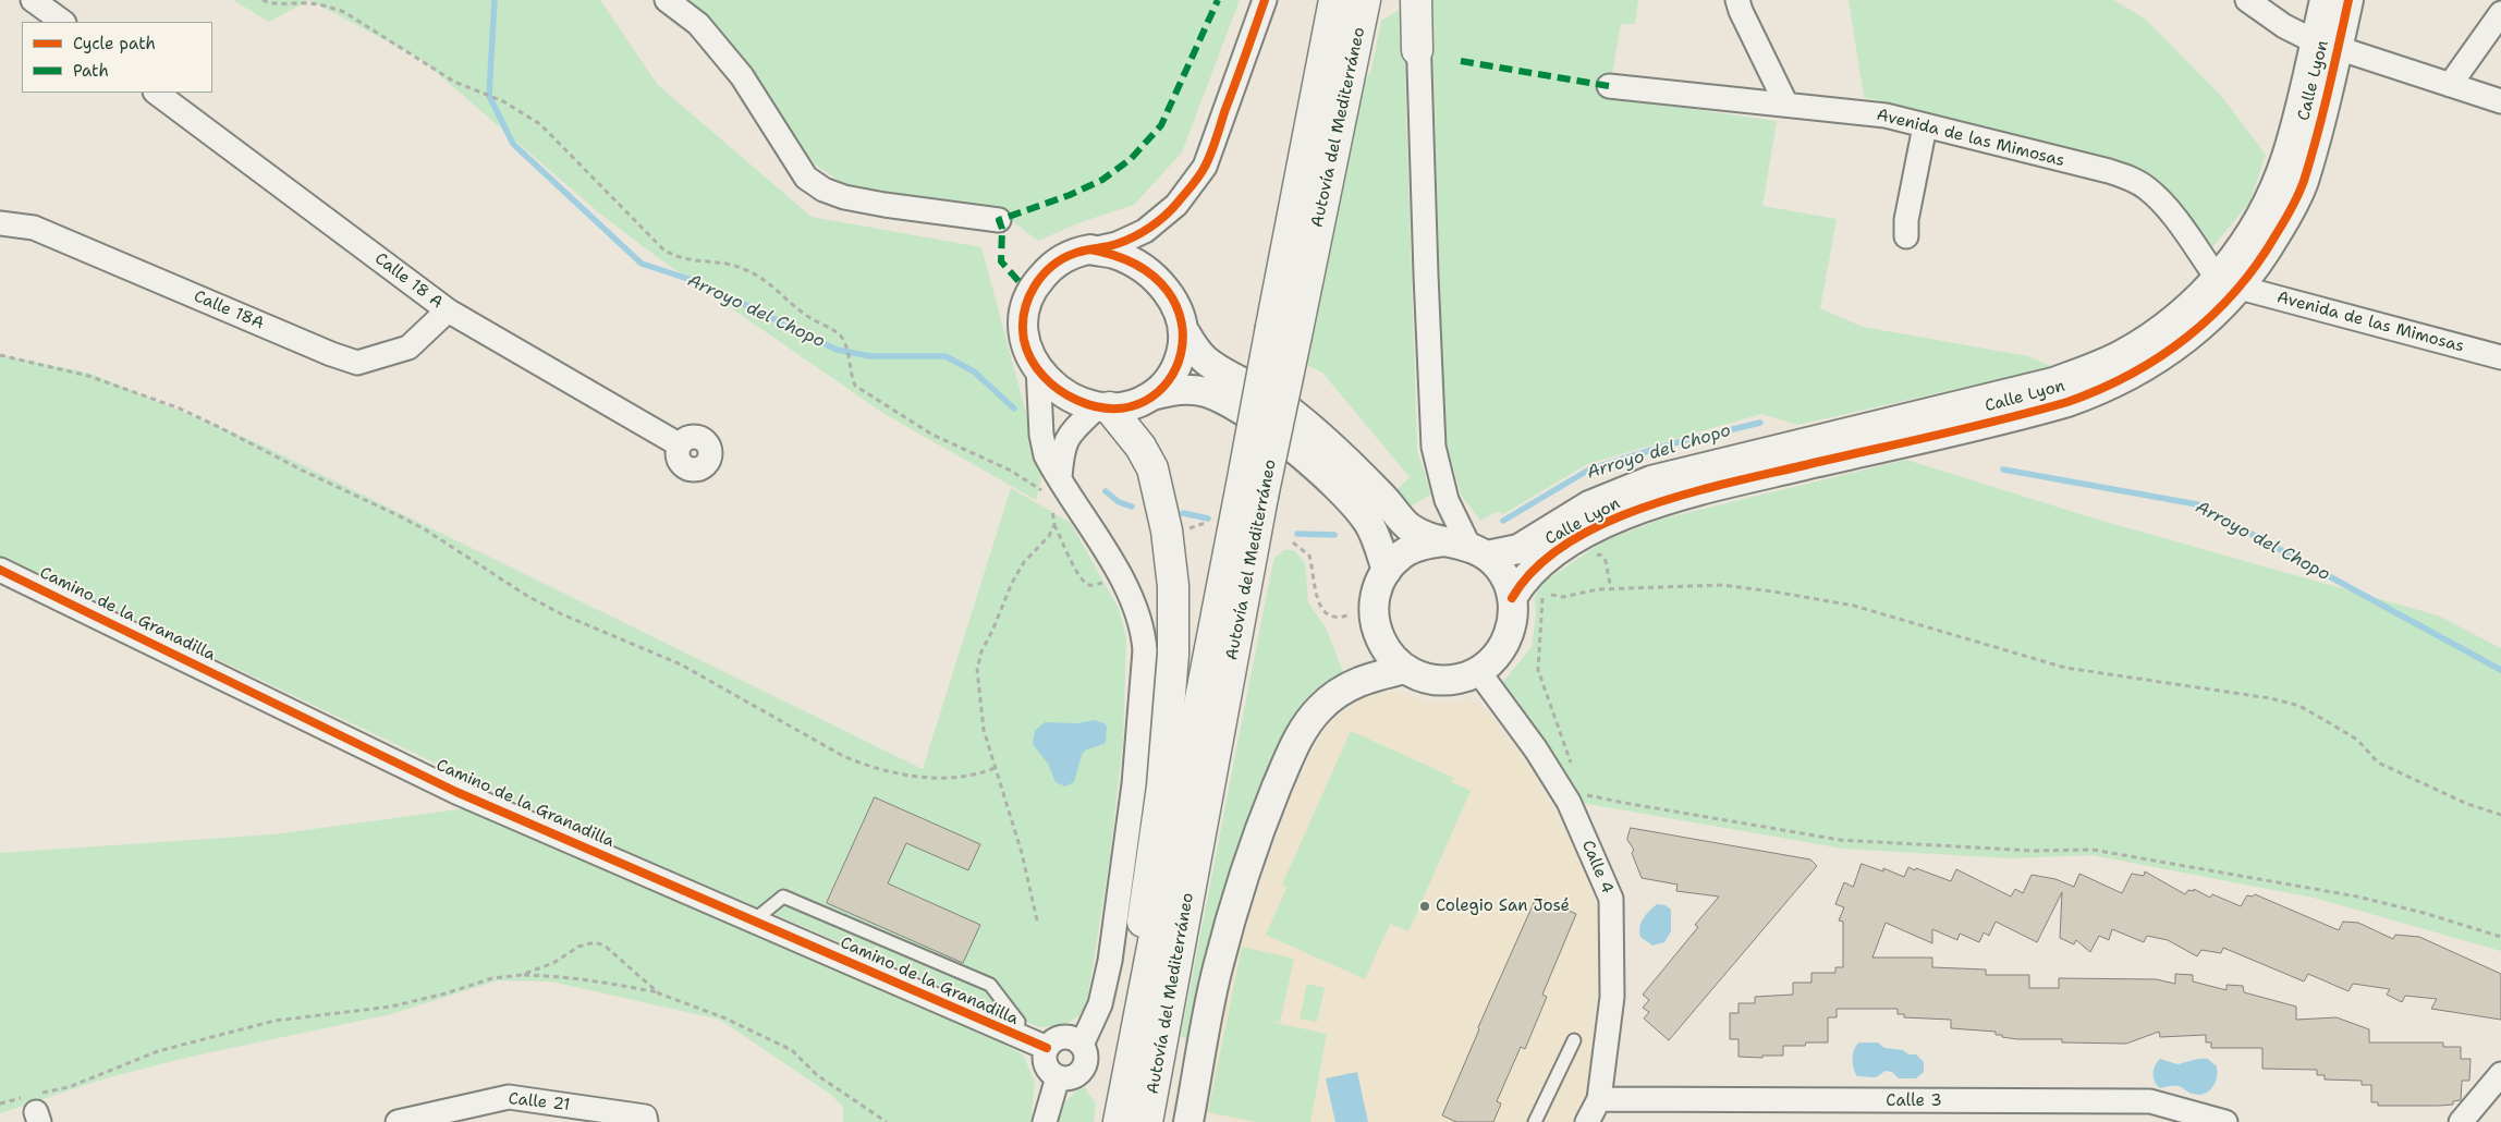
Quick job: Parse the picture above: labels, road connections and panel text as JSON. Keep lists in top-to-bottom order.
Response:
{
  "streets": {
    "highway": ["Autovía del Mediterráneo"],
    "street": [
      "Calle Lyon",
      "Avenida de las Mimosas",
      "Calle 18 A",
      "Calle 18A",
      "Camino de la Granadilla",
      "Calle 4",
      "Calle 3",
      "Calle 21"
    ]
  },
  "crossings": [
    ["Calle Lyon", "Avenida de las Mimosas"],
    ["Calle Lyon", "Calle 4"],
    ["Calle 18 A", "Calle 18A"],
    ["Calle 4", "Calle 3"]
  ],
  "water": ["Arroyo del Chopo"],
  "places": ["Colegio San José"],
  "legend": ["Cycle path", "Path"]
}
